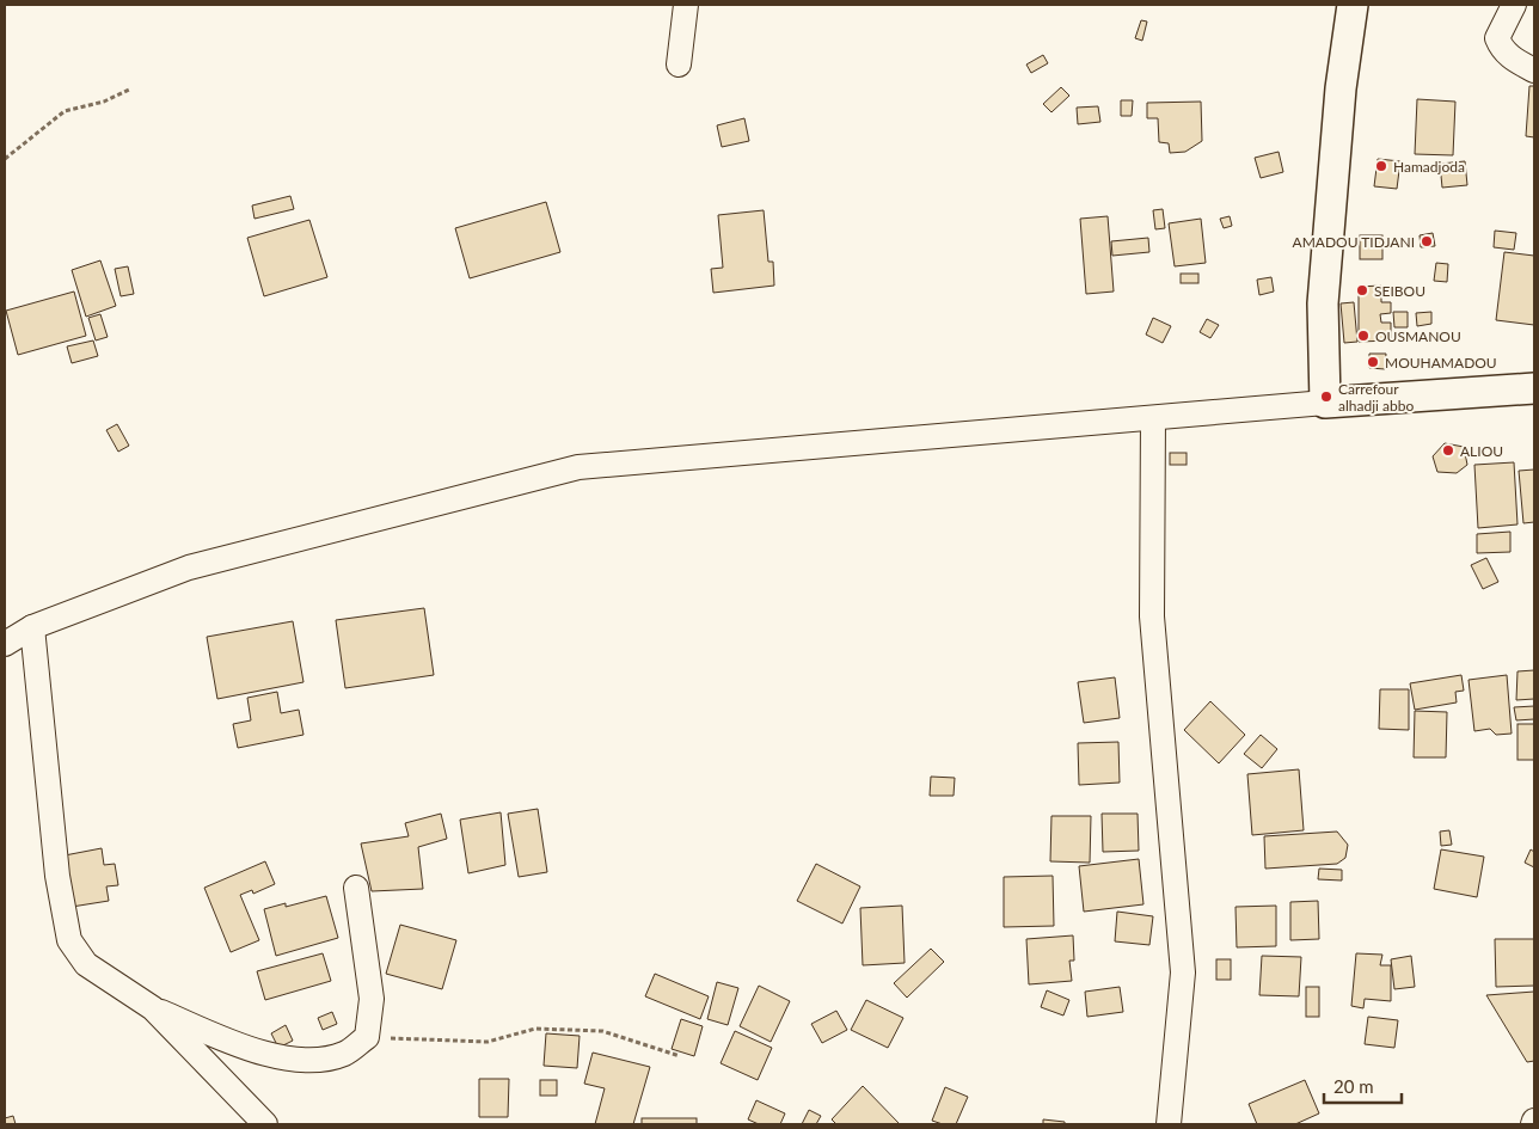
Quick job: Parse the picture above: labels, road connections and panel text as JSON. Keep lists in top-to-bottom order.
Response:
{
  "places": [
    "Hamadjoda",
    "AMADOU TIDJANI",
    "SEIBOU",
    "OUSMANOU",
    "MOUHAMADOU",
    "Carrefour alhadji abbo",
    "ALIOU"
  ],
  "scale_bar": "20 m"
}
